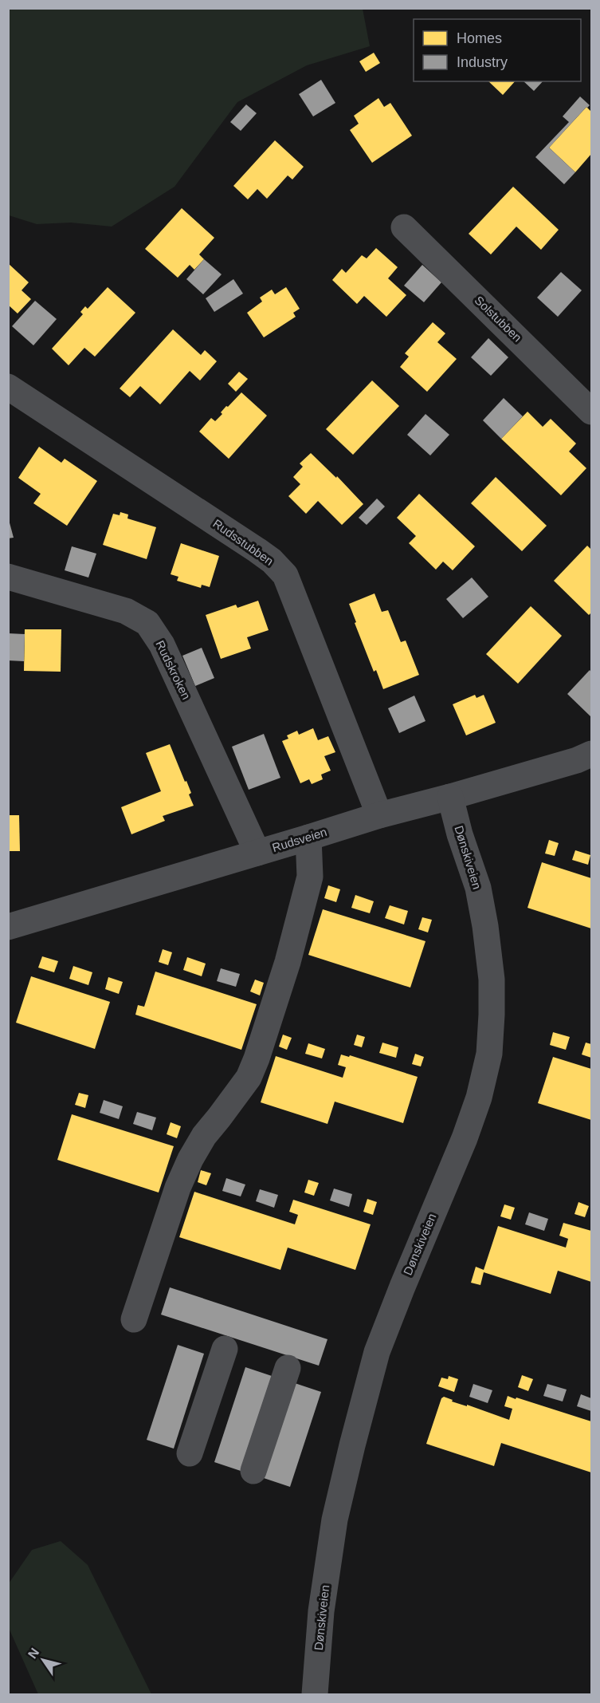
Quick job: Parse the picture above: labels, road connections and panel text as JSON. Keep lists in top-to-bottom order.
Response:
{
  "streets": {
    "street": [
      "Solstubben",
      "Rudsstubben",
      "Rudskroken",
      "Rudsveien",
      "Dønskiveien"
    ]
  },
  "crossings": [
    ["Rudsstubben", "Rudsveien"],
    ["Rudskroken", "Rudsveien"],
    ["Rudsveien", "Dønskiveien"]
  ],
  "legend": ["Homes", "Industry"],
  "north": "top left"
}
